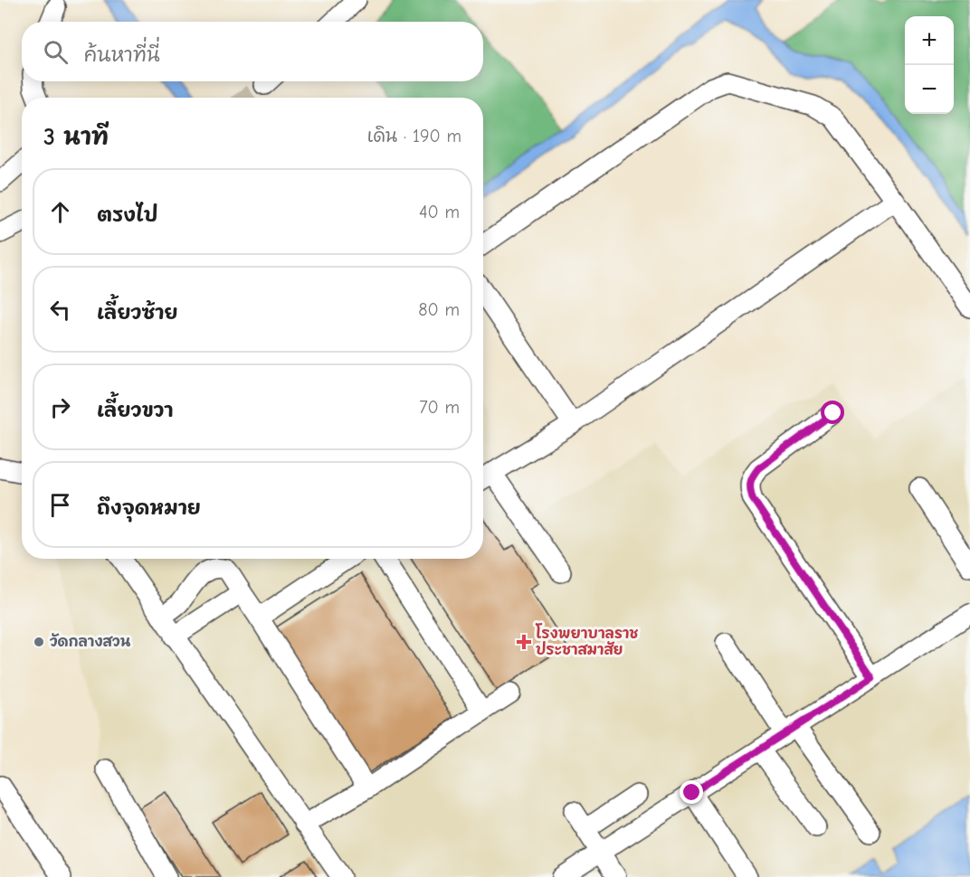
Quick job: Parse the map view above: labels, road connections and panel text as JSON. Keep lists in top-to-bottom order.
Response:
{
  "places": {
    "other": ["วัดกลางสวน"],
    "health": ["โรงพยาบาลราช ประชาสมาสัย"]
  },
  "page": {
    "map_buttons": ["+", "−"],
    "search": "ค้นหาที่นี่",
    "heading": ["3 นาที", "เดิน · 190 m"],
    "list": [
      ["ตรงไป", "40 m"],
      ["เลี้ยวซ้าย", "80 m"],
      ["เลี้ยวขวา", "70 m"],
      "ถึงจุดหมาย"
    ]
  }
}
